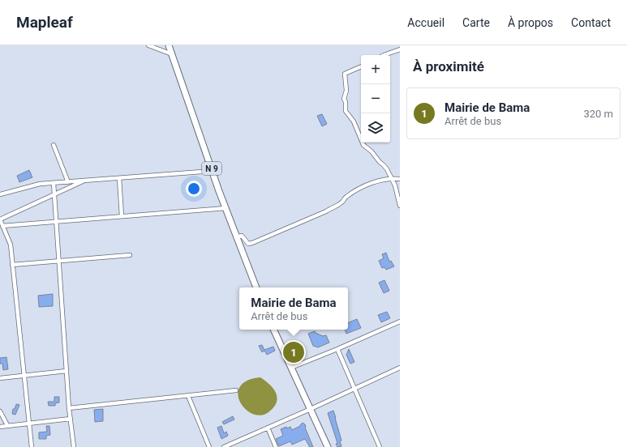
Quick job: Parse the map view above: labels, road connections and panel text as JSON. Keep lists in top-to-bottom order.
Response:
{
  "streets": {
    "main road": ["N 9"]
  },
  "page": {
    "header": "Mapleaf",
    "nav": [
      "Accueil",
      "Carte",
      "À propos",
      "Contact"
    ],
    "heading": "À proximité",
    "map_buttons": ["+", "−"],
    "list": [
      {
        "mark": "1",
        "name": "Mairie de Bama",
        "note": "Arrêt de bus",
        "value": "320 m"
      }
    ],
    "popup": ["Mairie de Bama", "Arrêt de bus"],
    "pins": "1"
  }
}
